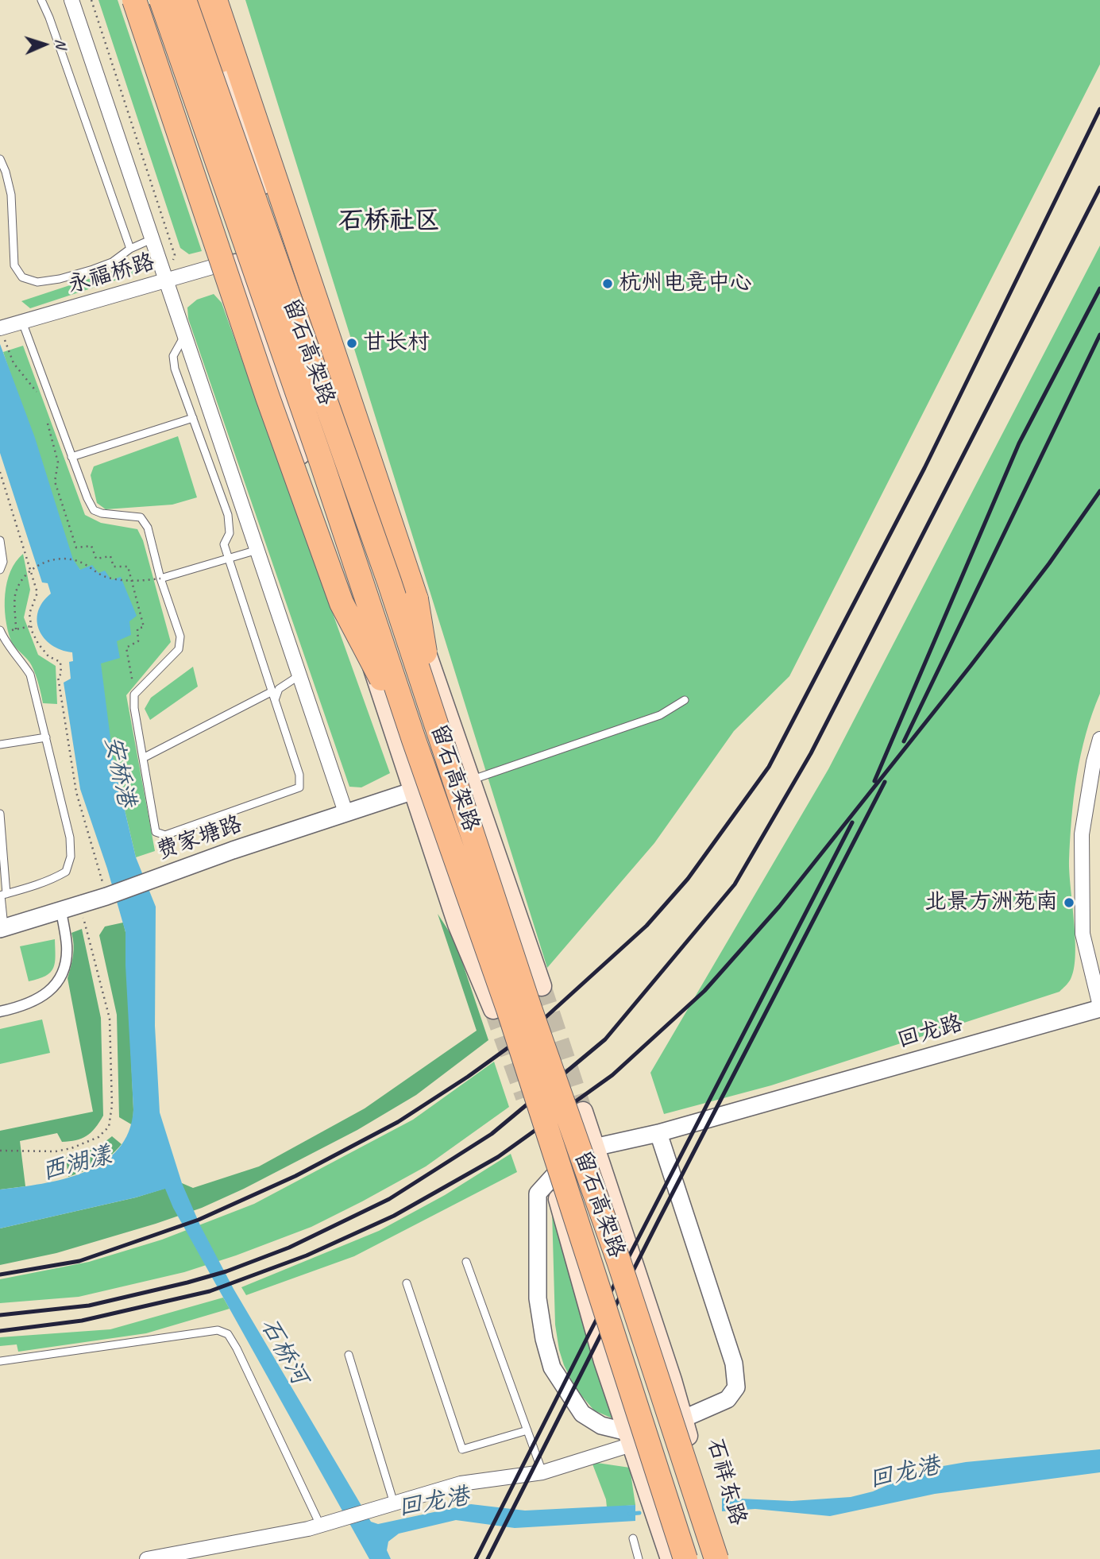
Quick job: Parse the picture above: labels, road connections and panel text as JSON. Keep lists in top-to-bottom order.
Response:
{
  "streets": {
    "highway": ["留石高架路"],
    "street": ["永福桥路", "费家塘路", "回龙路"]
  },
  "districts": ["石桥社区"],
  "water": [
    "安桥港",
    "西湖漾",
    "石桥河",
    "回龙港"
  ],
  "places": ["杭州电竞中心", "甘长村", "北景方洲苑南"],
  "north": "right"
}
